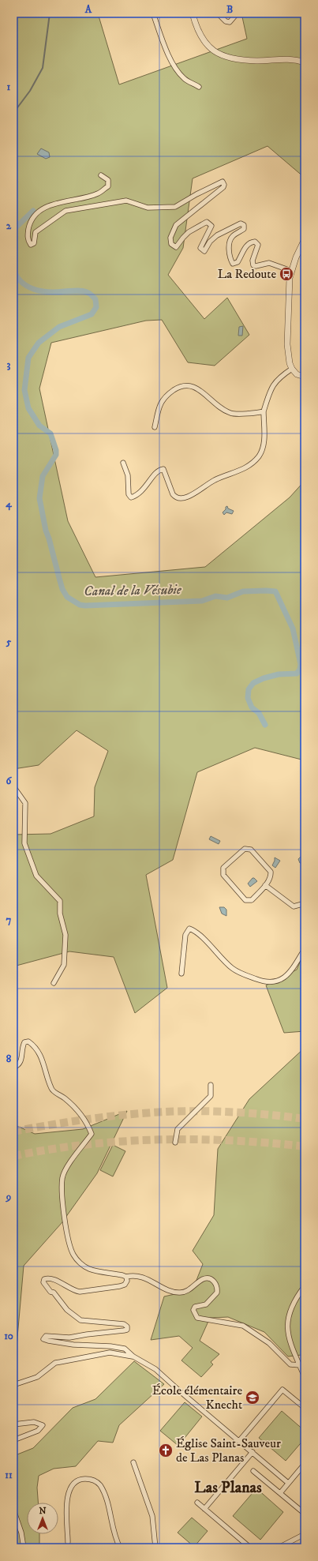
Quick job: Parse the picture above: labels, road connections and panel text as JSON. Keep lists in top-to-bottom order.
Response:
{
  "districts": ["Las Planas"],
  "water": ["Canal de la Vésubie"],
  "places": {
    "bus stop": ["La Redoute"],
    "school or university": ["École élémentaire Knecht"],
    "church": ["Église Saint-Sauveur de Las Planas"]
  },
  "north": "top",
  "grid": {
    "columns": ["A", "B"],
    "rows": [
      "1",
      "2",
      "3",
      "4",
      "5",
      "6",
      "7",
      "8",
      "9",
      "10",
      "11"
    ]
  }
}
